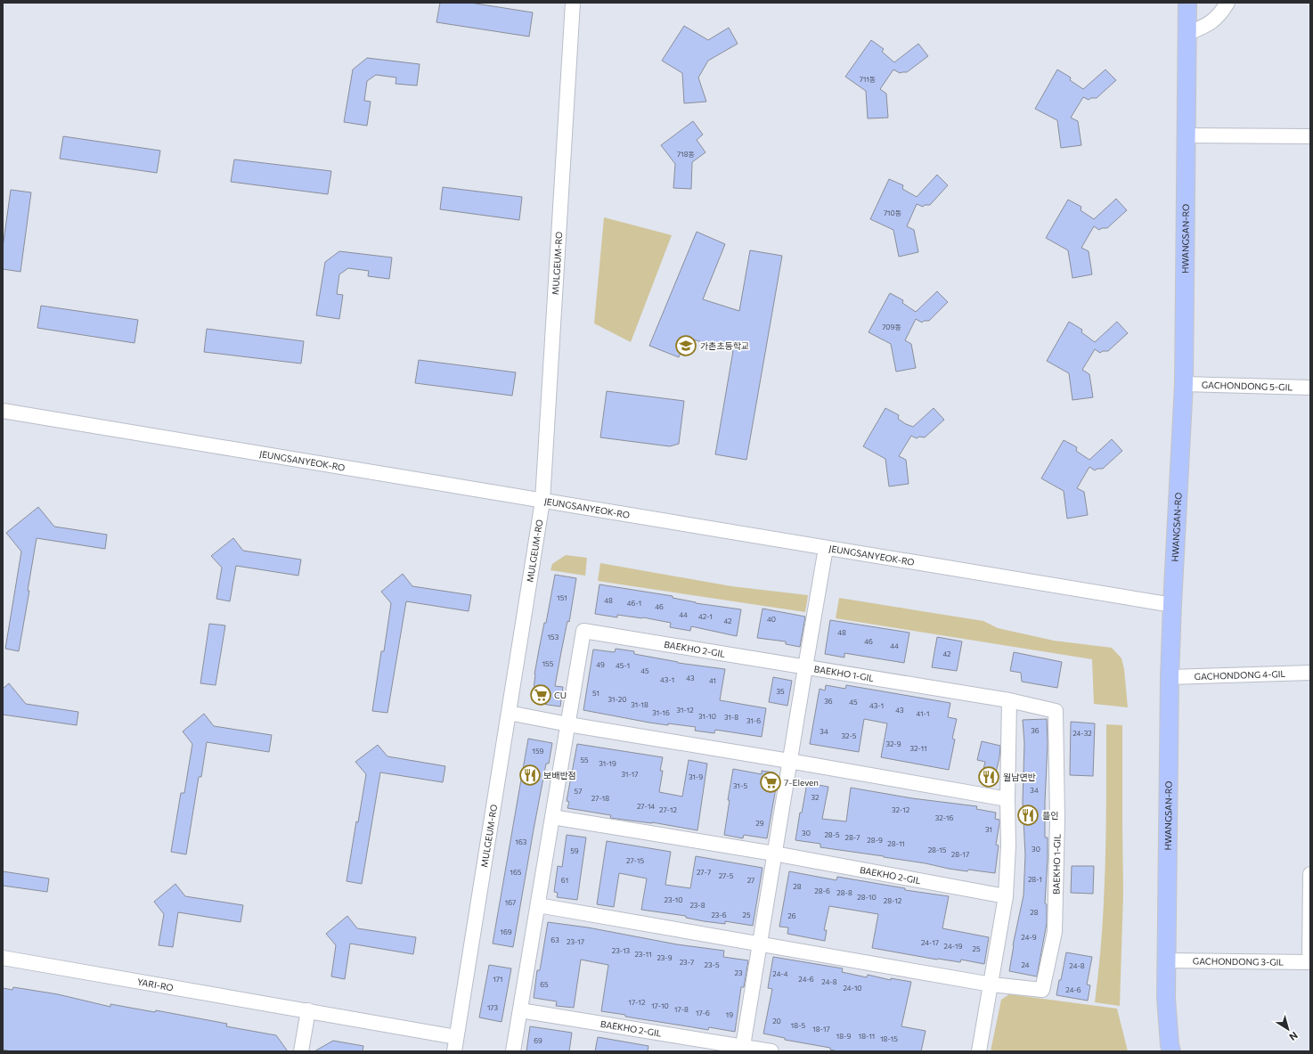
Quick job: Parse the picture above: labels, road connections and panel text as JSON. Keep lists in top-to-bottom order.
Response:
{
  "streets": {
    "main road": ["HWANGSAN-RO"],
    "street": [
      "MULGEUM-RO",
      "GACHONDONG 5-GIL",
      "JEUNGSANYEOK-RO",
      "BAEKHO 2-GIL",
      "BAEKHO 1-GIL",
      "GACHONDONG 4-GIL",
      "GACHONDONG 3-GIL",
      "YARI-RO"
    ]
  },
  "crossings": [
    ["HWANGSAN-RO", "GACHONDONG 5-GIL"],
    ["HWANGSAN-RO", "JEUNGSANYEOK-RO"],
    ["HWANGSAN-RO", "GACHONDONG 4-GIL"],
    ["HWANGSAN-RO", "GACHONDONG 3-GIL"],
    ["MULGEUM-RO", "JEUNGSANYEOK-RO"],
    ["MULGEUM-RO", "YARI-RO"],
    ["BAEKHO 2-GIL", "BAEKHO 1-GIL"]
  ],
  "places": {
    "school or university": ["가촌초등학교"],
    "supermarket": ["CU", "7-Eleven"],
    "restaurant": ["보배반점", "월남면반", "플인"]
  },
  "house_numbers": [
    "711동",
    "718동",
    "710동",
    "709동",
    "151",
    "48",
    "46-1",
    "46",
    "44",
    "42-1",
    "40",
    "42",
    "48",
    "153",
    "46",
    "44",
    "42",
    "155",
    "49",
    "45-1",
    "45",
    "43",
    "43-1",
    "41",
    "35",
    "51",
    "31-20",
    "36",
    "45",
    "31-18",
    "43-1",
    "31-12",
    "43",
    "31-16",
    "41-1",
    "31-10",
    "31-8",
    "31-6",
    "36",
    "34",
    "24-32",
    "32-5",
    "32-9",
    "32-11",
    "159",
    "55",
    "31-19",
    "31-17",
    "31-9",
    "31-5",
    "34",
    "57",
    "32",
    "27-18",
    "27-14",
    "27-12",
    "32-12",
    "32-16",
    "29",
    "31",
    "30",
    "28-5",
    "28-7",
    "28-9",
    "163",
    "28-11",
    "30",
    "28-15",
    "59",
    "28-17",
    "27-15",
    "165",
    "27-7",
    "27-5",
    "28-1",
    "61",
    "27",
    "28",
    "28-6",
    "28-8",
    "28-10",
    "23-10",
    "28-12",
    "167",
    "23-8",
    "28",
    "23-6",
    "25",
    "26",
    "169",
    "24-9",
    "63",
    "23-17",
    "24-17",
    "24-19",
    "25",
    "23-13",
    "23-11",
    "23-9",
    "23-7",
    "23-5",
    "24",
    "24-8",
    "23",
    "24-4",
    "171",
    "24-6",
    "24-8",
    "65",
    "24-10",
    "24-6",
    "17-12",
    "17-10",
    "173",
    "17-8",
    "17-6",
    "19",
    "20",
    "18-5",
    "18-17",
    "18-9",
    "18-11",
    "18-15",
    "69"
  ],
  "north": "bottom right"
}
